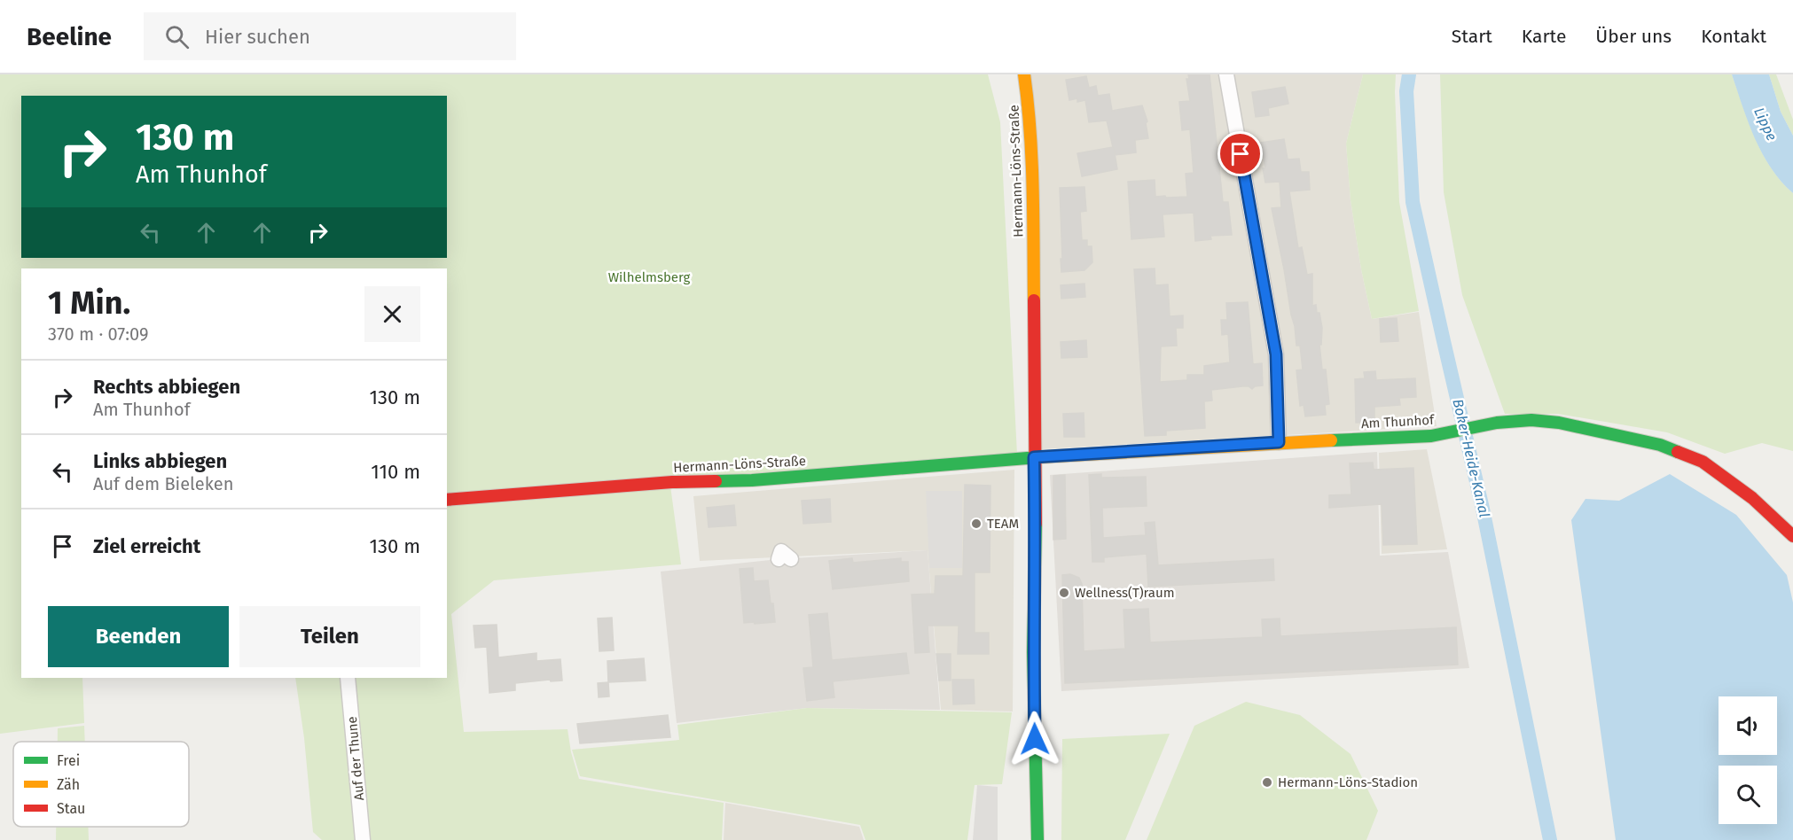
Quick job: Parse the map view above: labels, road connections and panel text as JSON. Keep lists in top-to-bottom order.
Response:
{
  "streets": {
    "street": ["Hermann-Löns-Straße", "Am Thunhof", "Auf der Thune"]
  },
  "crossings": [
    ["Hermann-Löns-Straße", "Am Thunhof"]
  ],
  "water": ["Lippe", "Boker-Heide-Kanal"],
  "parks": ["Wilhelmsberg"],
  "places": ["TEAM", "Wellness(T)raum", "Hermann-Löns-Stadion"],
  "legend": ["Frei", "Zäh", "Stau"],
  "page": {
    "header": "Beeline",
    "search": "Hier suchen",
    "nav": [
      "Start",
      "Karte",
      "Über uns",
      "Kontakt"
    ],
    "turn": ["130 m", "Am Thunhof"],
    "heading": ["1 Min.", "370 m · 07:09"],
    "list": [
      {
        "name": "Rechts abbiegen",
        "note": "Am Thunhof",
        "value": "130 m"
      },
      {
        "name": "Links abbiegen",
        "note": "Auf dem Bieleken",
        "value": "110 m"
      },
      {
        "name": "Ziel erreicht",
        "value": "130 m"
      }
    ],
    "buttons": ["Beenden", "Teilen"]
  }
}
